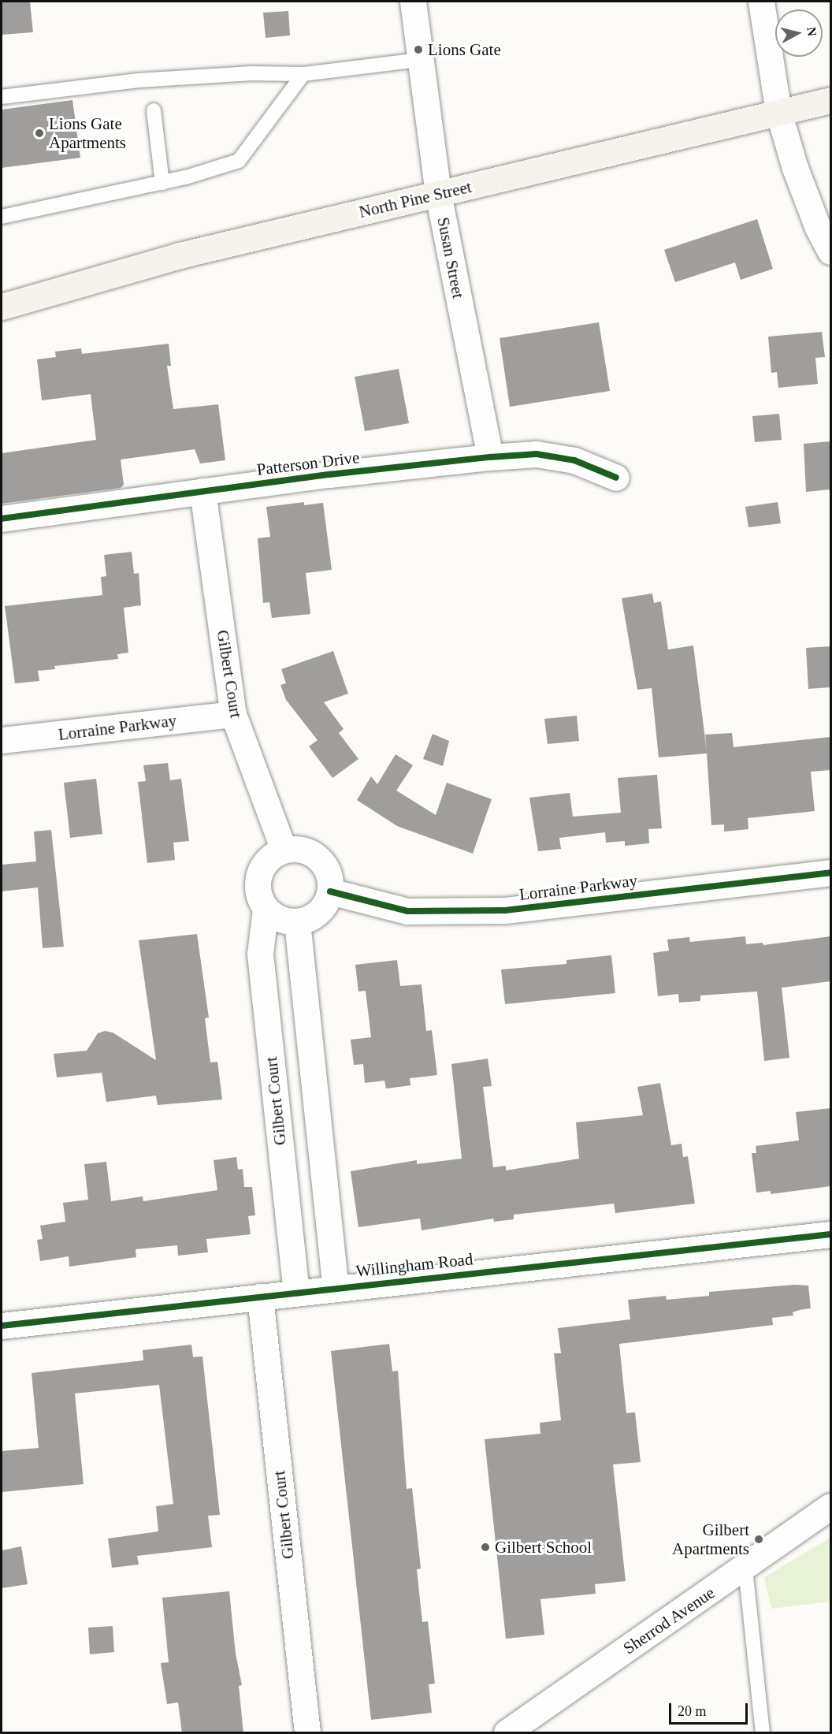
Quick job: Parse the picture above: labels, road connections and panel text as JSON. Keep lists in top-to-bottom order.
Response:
{
  "streets": {
    "main road": ["North Pine Street"],
    "street": [
      "Susan Street",
      "Patterson Drive",
      "Gilbert Court",
      "Lorraine Parkway",
      "Willingham Road",
      "Sherrod Avenue"
    ]
  },
  "crossings": [
    ["North Pine Street", "Susan Street"],
    ["Susan Street", "Patterson Drive"],
    ["Patterson Drive", "Gilbert Court"],
    ["Gilbert Court", "Lorraine Parkway"],
    ["Gilbert Court", "Willingham Road"]
  ],
  "places": [
    "Lions Gate",
    "Lions Gate Apartments",
    "Gilbert Apartments",
    "Gilbert School"
  ],
  "scale_bar": "20 m",
  "north": "right"
}
